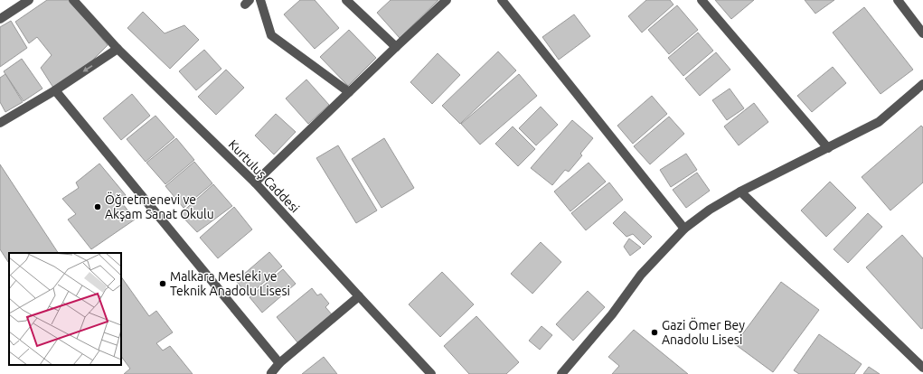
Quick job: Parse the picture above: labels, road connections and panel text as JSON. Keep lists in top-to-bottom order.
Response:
{
  "streets": {
    "street": ["Kurtuluş Caddesi"]
  },
  "places": ["Öğretmenevi ve Akşam Sanat Okulu", "Malkara Mesleki ve Teknik Anadolu Lisesi", "Gazi Ömer Bey Anadolu Lisesi"]
}
